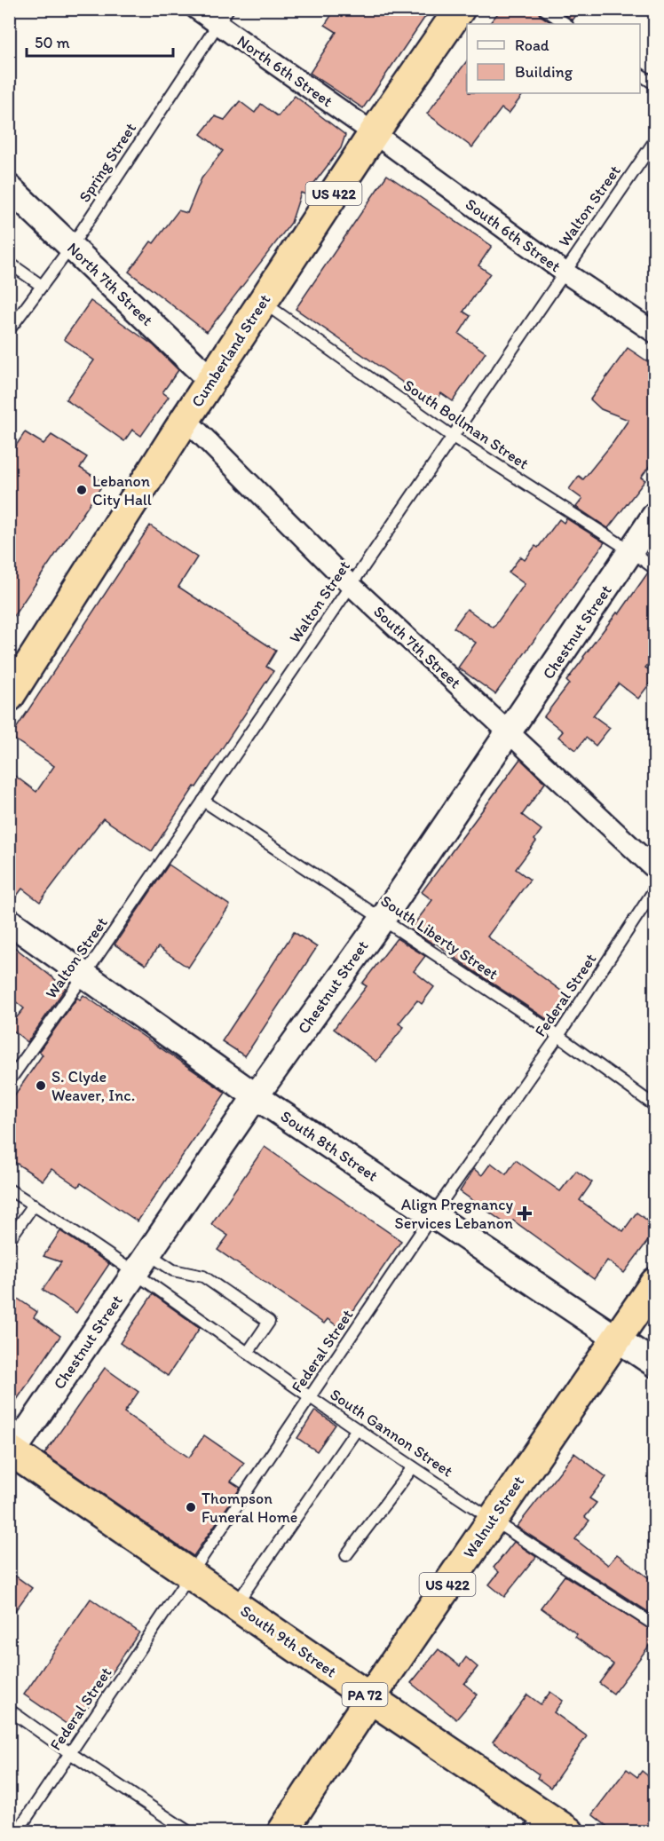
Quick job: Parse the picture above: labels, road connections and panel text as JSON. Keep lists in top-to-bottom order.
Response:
{
  "streets": {
    "highway": [
      "US 422",
      "Cumberland Street",
      "Walnut Street",
      "South 9th Street",
      "PA 72"
    ],
    "street": [
      "North 6th Street",
      "South 6th Street",
      "North 7th Street",
      "Chestnut Street",
      "South 7th Street",
      "South 8th Street"
    ],
    "lane": [
      "Spring Street",
      "Walton Street",
      "South Bollman Street",
      "South Liberty Street",
      "Federal Street",
      "South Gannon Street"
    ]
  },
  "crossings": [
    ["North 6th Street", "Spring Street"],
    ["North 6th Street", "South 6th Street"],
    ["North 6th Street", "Cumberland Street"],
    ["Spring Street", "North 7th Street"],
    ["Walton Street", "South 6th Street"],
    ["Walton Street", "South Bollman Street"],
    ["Walton Street", "South 7th Street"],
    ["Walton Street", "South Liberty Street"],
    ["Walton Street", "South 8th Street"],
    ["South 6th Street", "Cumberland Street"],
    ["North 7th Street", "Cumberland Street"],
    ["Cumberland Street", "South Bollman Street"],
    ["Cumberland Street", "South 7th Street"],
    ["South Bollman Street", "Chestnut Street"],
    ["Chestnut Street", "South 7th Street"],
    ["Chestnut Street", "South Liberty Street"],
    ["Chestnut Street", "South 8th Street"],
    ["Chestnut Street", "South Gannon Street"],
    ["Chestnut Street", "South 9th Street"],
    ["South Liberty Street", "Federal Street"],
    ["Federal Street", "South 8th Street"],
    ["Federal Street", "South Gannon Street"],
    ["Federal Street", "South 9th Street"],
    ["South 8th Street", "Walnut Street"],
    ["South Gannon Street", "Walnut Street"],
    ["Walnut Street", "South 9th Street"]
  ],
  "places": {
    "other": ["Lebanon City Hall", "S. Clyde Weaver, Inc.", "Thompson Funeral Home"],
    "health": ["Align Pregnancy Services Lebanon"]
  },
  "legend": ["Road", "Building"],
  "scale_bar": "50 m"
}
